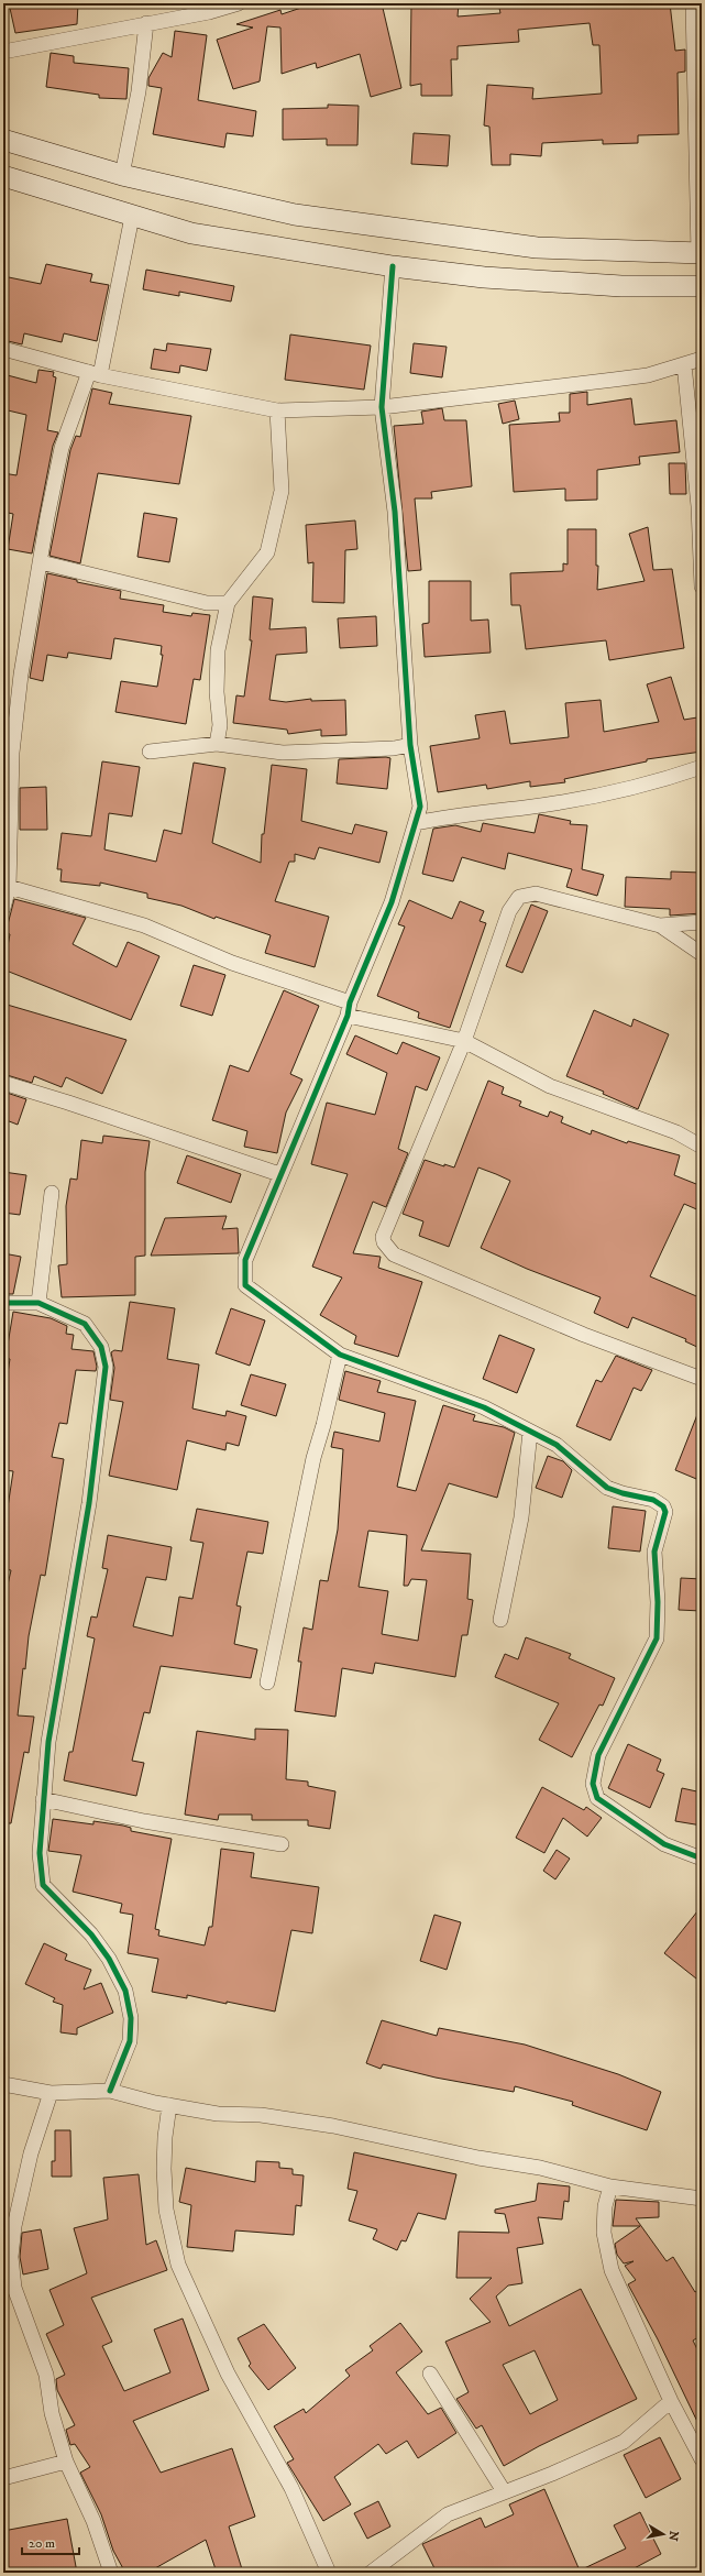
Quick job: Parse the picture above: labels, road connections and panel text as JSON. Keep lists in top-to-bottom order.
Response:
{
  "scale_bar": "20 m",
  "north": "right"
}
